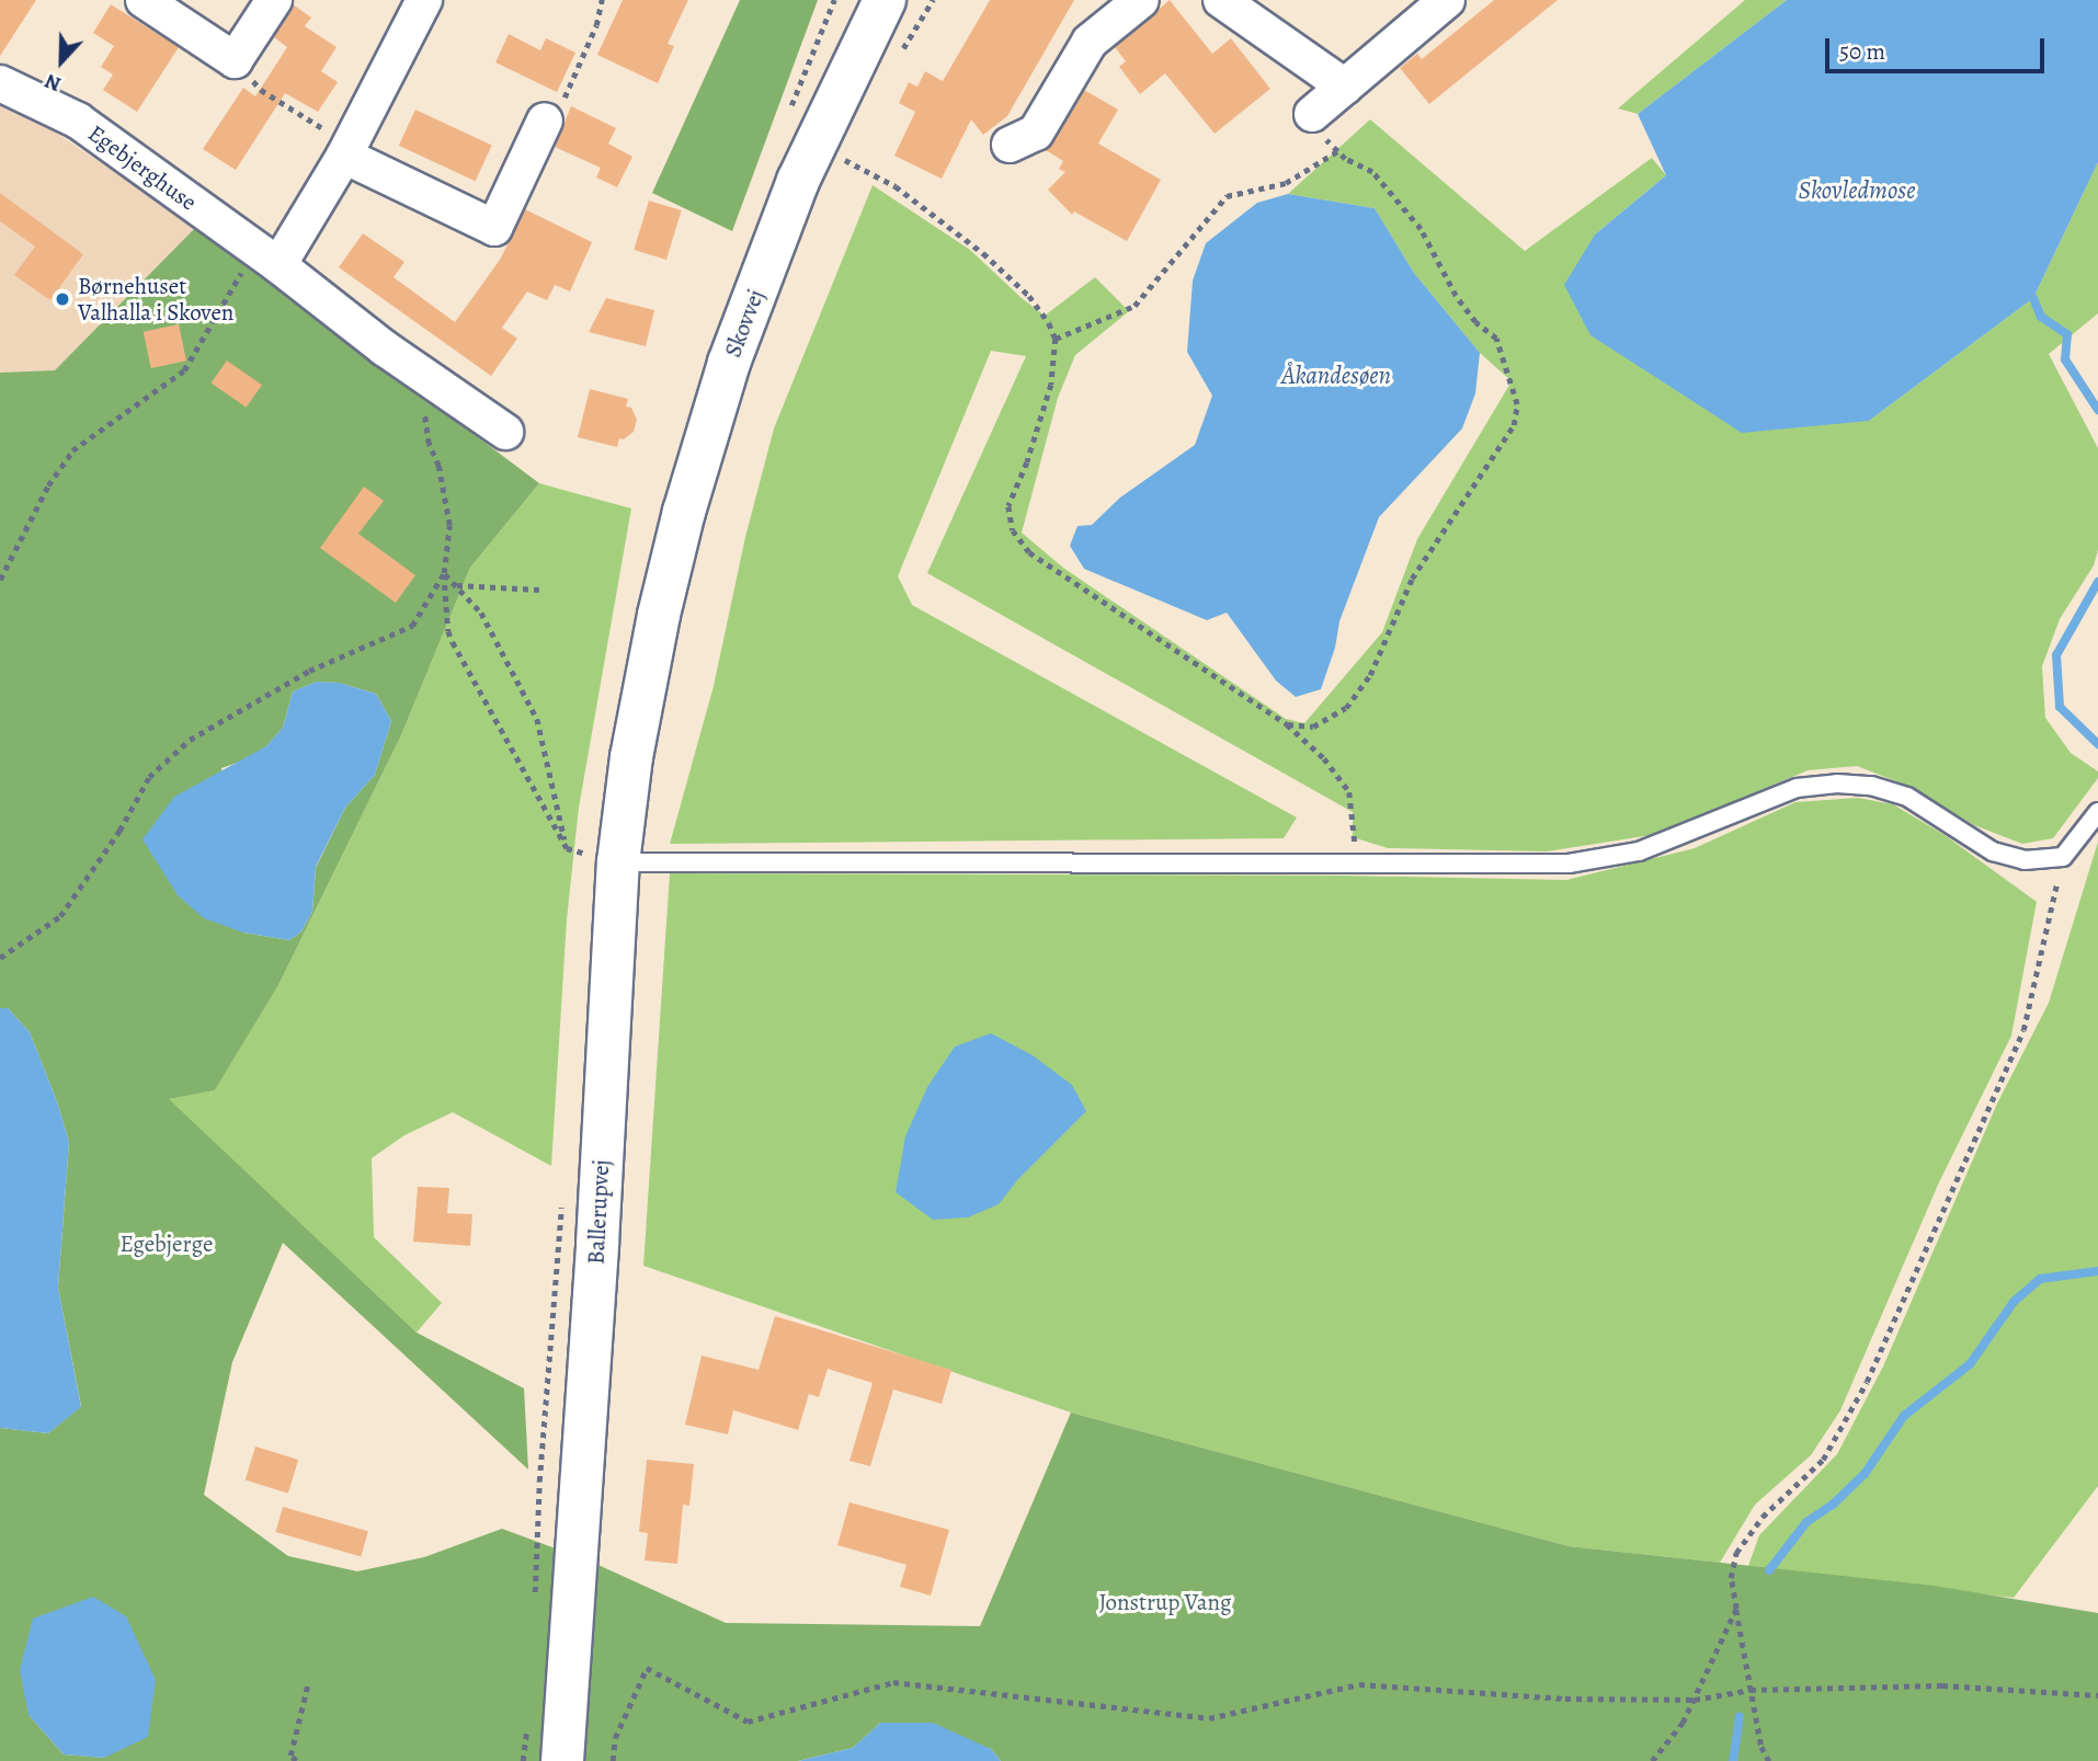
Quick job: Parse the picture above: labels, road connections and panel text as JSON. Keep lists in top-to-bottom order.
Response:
{
  "streets": {
    "street": ["Egebjerghuse", "Skovvej", "Ballerupvej"]
  },
  "crossings": [
    ["Skovvej", "Ballerupvej"]
  ],
  "water": ["Skovledmose", "Åkandesøen"],
  "parks": ["Egebjerge", "Jonstrup Vang"],
  "places": ["Børnehuset Valhalla i Skoven"],
  "scale_bar": "50 m",
  "north": "bottom"
}
